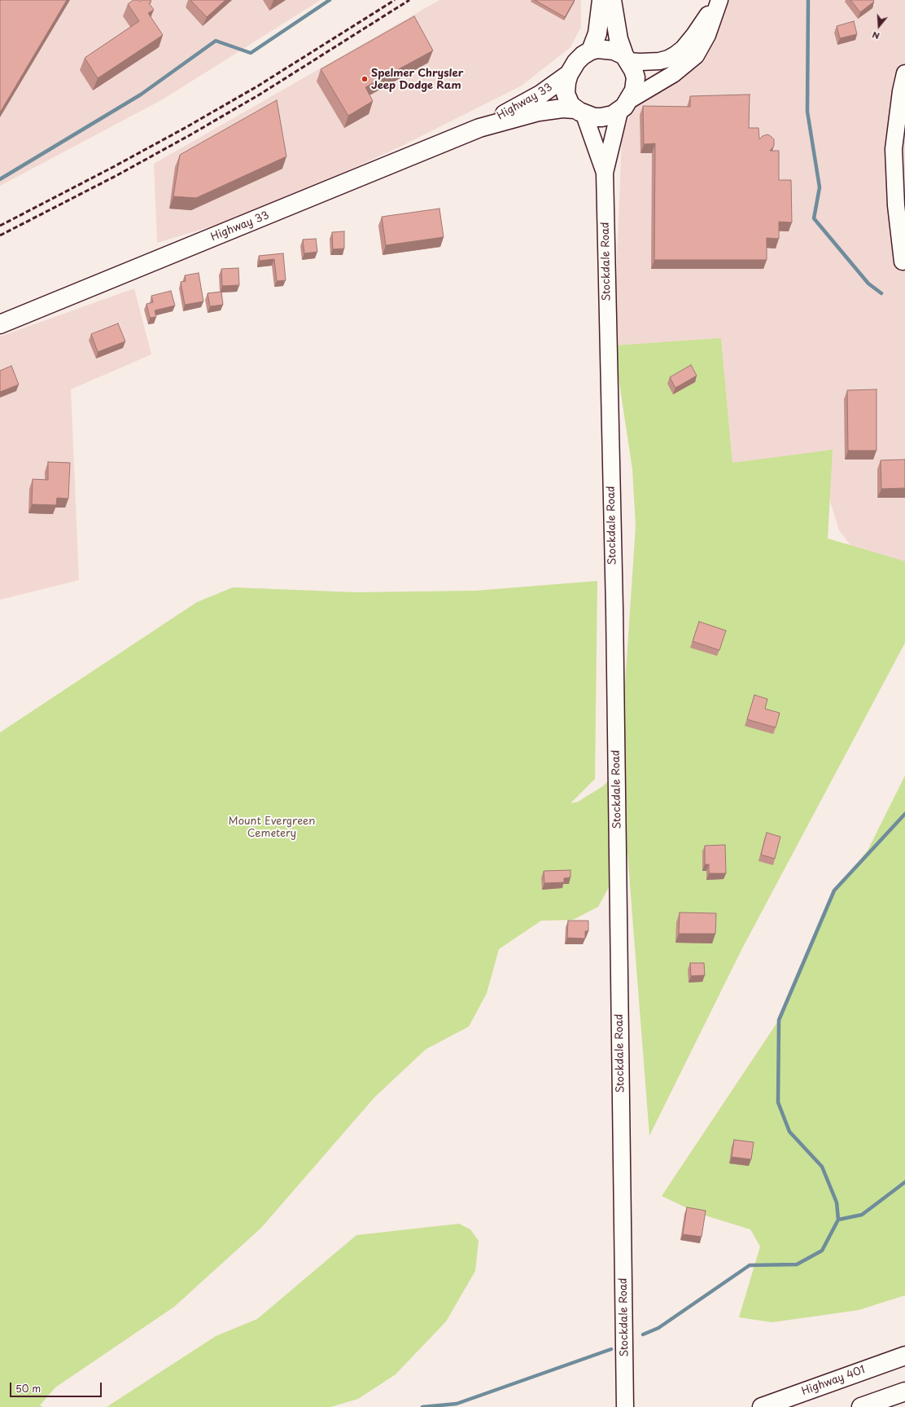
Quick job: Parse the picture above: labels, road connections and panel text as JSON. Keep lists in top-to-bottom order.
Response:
{
  "streets": {
    "main road": ["Highway 33", "Highway 401"],
    "street": ["Stockdale Road"]
  },
  "crossings": [
    ["Highway 33", "Stockdale Road"]
  ],
  "parks": ["Mount Evergreen Cemetery"],
  "places": ["Spelmer Chrysler Jeep Dodge Ram"],
  "scale_bar": "50 m",
  "north": "bottom"
}
